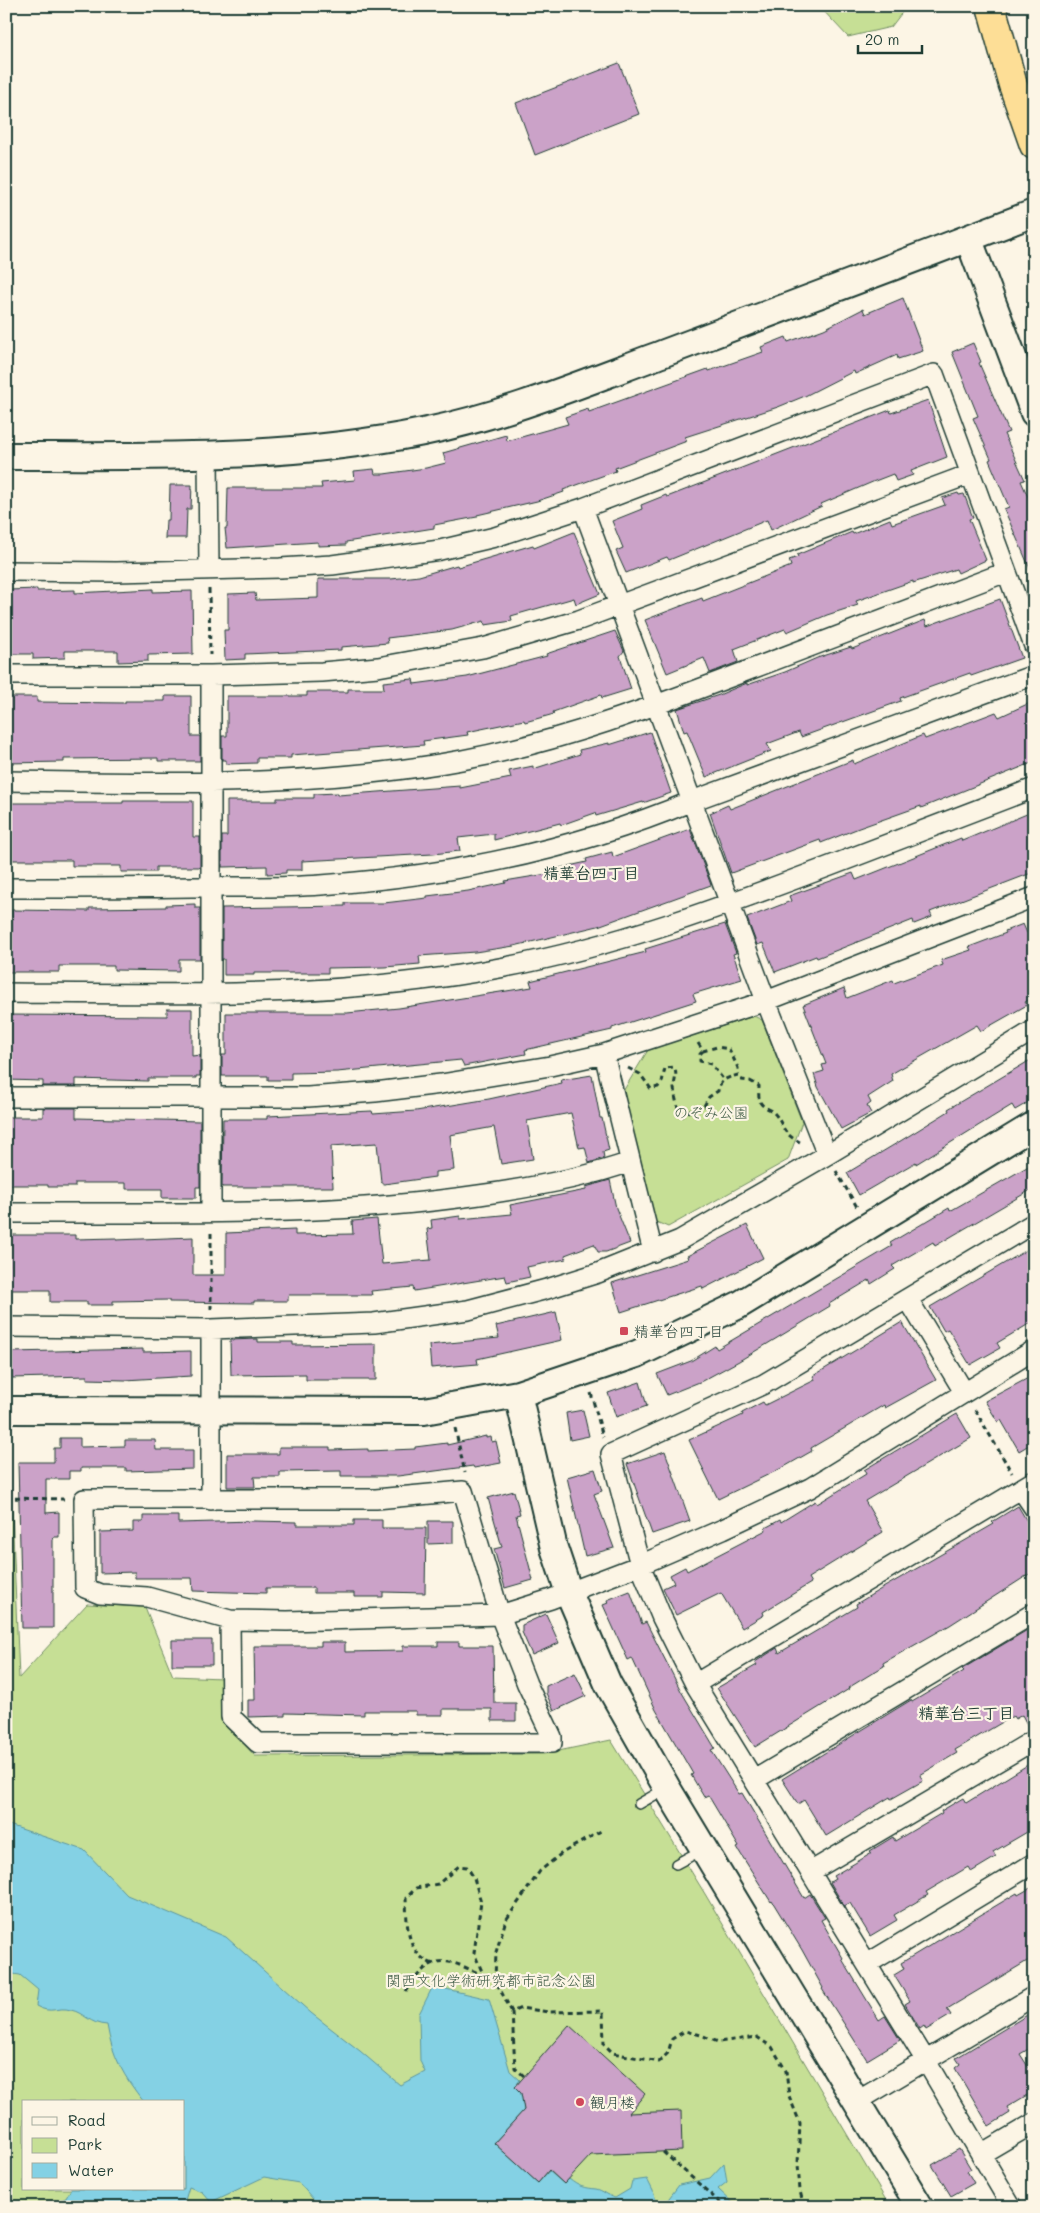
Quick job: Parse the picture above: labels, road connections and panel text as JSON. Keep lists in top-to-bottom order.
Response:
{
  "districts": ["精華台四丁目", "精華台三丁目"],
  "parks": ["のぞみ公園", "関西文化学術研究都市記念公園"],
  "places": {
    "transit": ["精華台四丁目"],
    "other": ["観月楼"]
  },
  "legend": ["Road", "Park", "Water"],
  "scale_bar": "20 m"
}
